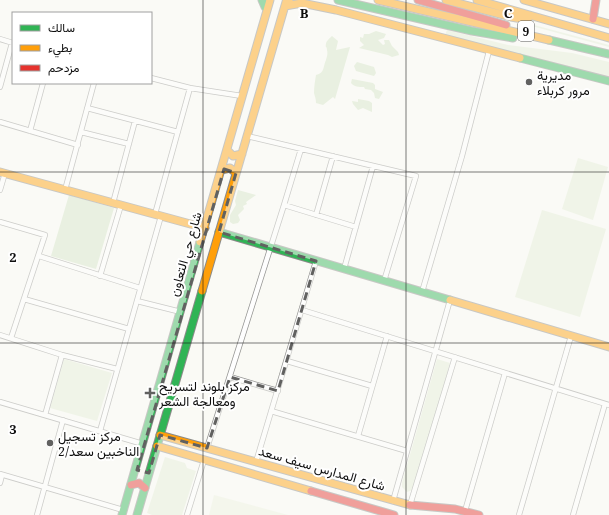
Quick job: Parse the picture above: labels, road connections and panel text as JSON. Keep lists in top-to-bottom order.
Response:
{
  "streets": {
    "main road": ["9", "شارع حي التعاون", "شارع المدارس سيف سعد"]
  },
  "crossings": [
    ["شارع حي التعاون", "شارع المدارس سيف سعد"]
  ],
  "places": {
    "other": ["مديرية مرور كربلاء", "مركز تسجيل الناخبين سعد/2"],
    "health": ["مركز بلوند لتسريح ومعالجة الشعر"]
  },
  "legend": ["سالك", "بطيء", "مزدحم"],
  "grid": {
    "columns": ["B", "C"],
    "rows": ["2", "3"]
  }
}
